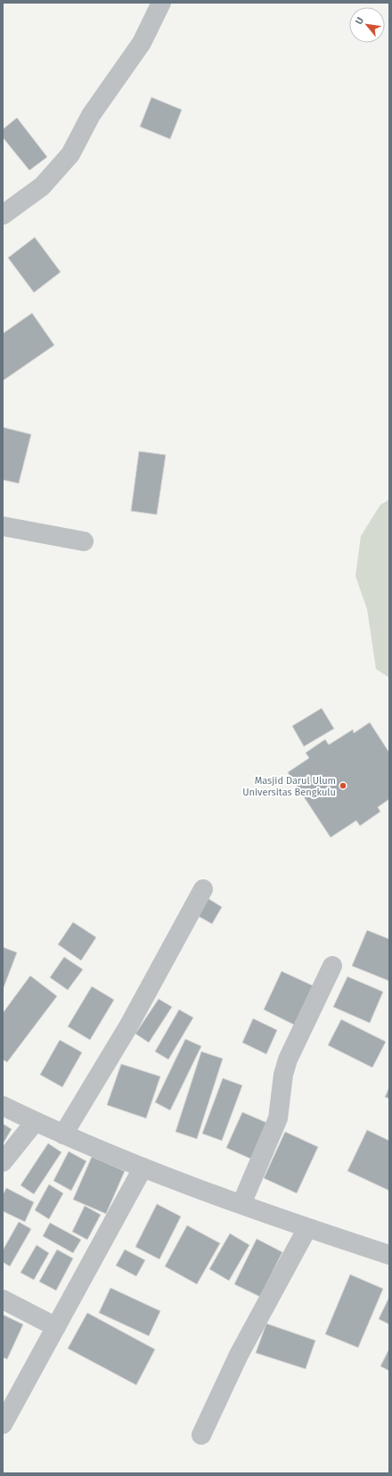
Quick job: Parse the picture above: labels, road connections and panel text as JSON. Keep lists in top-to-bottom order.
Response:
{
  "places": ["Masjid Darul Ulum Universitas Bengkulu"],
  "north": "top left"
}
